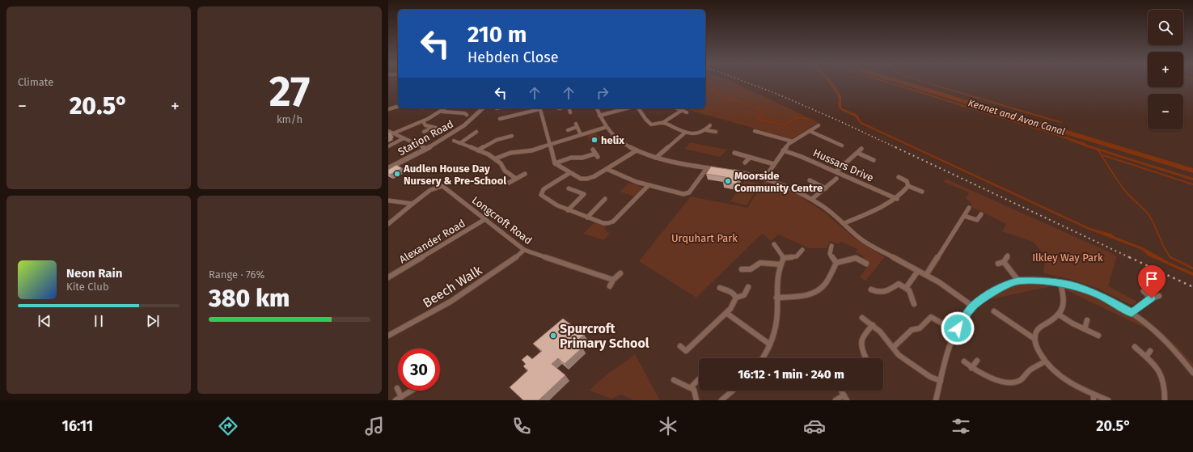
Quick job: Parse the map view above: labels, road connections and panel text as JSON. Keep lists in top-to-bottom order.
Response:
{
  "streets": {
    "street": [
      "Station Road",
      "Hussars Drive",
      "Longcroft Road",
      "Alexander Road",
      "Beech Walk"
    ]
  },
  "crossings": [
    ["Longcroft Road", "Alexander Road"],
    ["Longcroft Road", "Beech Walk"]
  ],
  "water": ["Kennet and Avon Canal"],
  "parks": ["Urquhart Park", "Ilkley Way Park"],
  "places": [
    "helix",
    "Audlen House Day Nursery & Pre-School",
    "Moorside Community Centre",
    "Spurcroft Primary School"
  ],
  "page": {
    "tile": [
      "Climate",
      ["27", "km/h"],
      ["Range · 76%", "380 km"]
    ],
    "map_buttons": ["+", "−"],
    "turn": ["210 m", "Hebden Close"],
    "heat": ["−", "20.5°", "+"],
    "song": ["Neon Rain", "Kite Club"],
    "limit": "30",
    "trip": "16:12 · 1 min · 240 m",
    "tabs": ["16:11", "20.5°"]
  }
}
